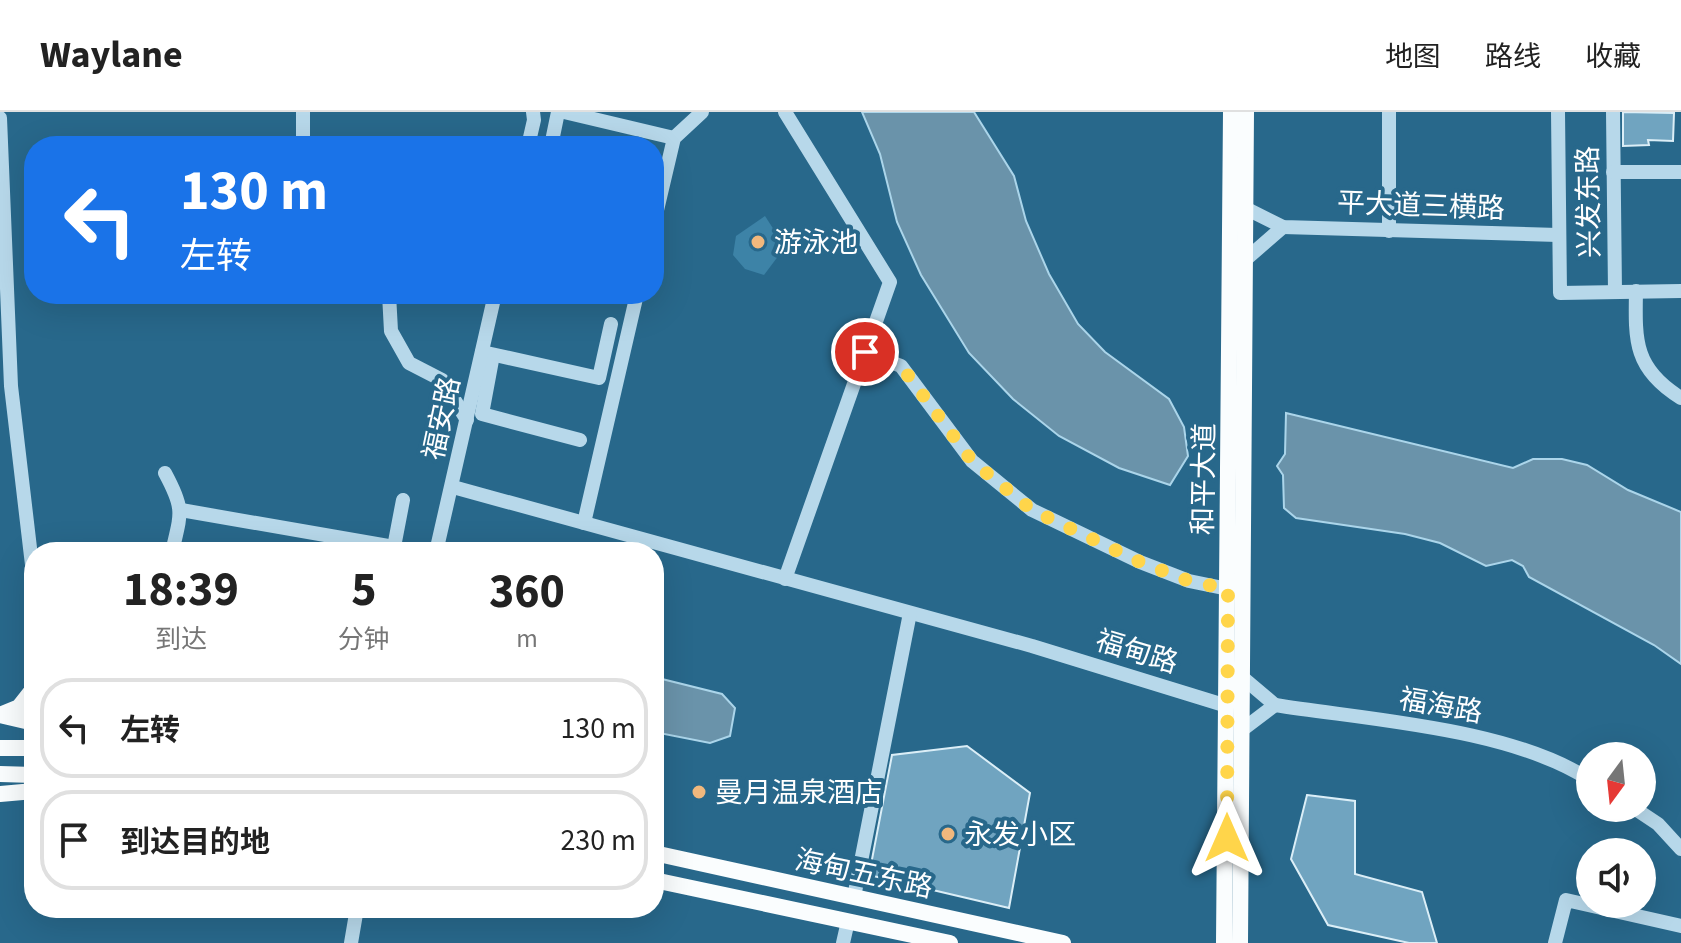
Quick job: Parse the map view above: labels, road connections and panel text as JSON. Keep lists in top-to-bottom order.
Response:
{
  "streets": {
    "main road": ["和平大道", "海甸五东路"],
    "street": [
      "兴发东路",
      "平大道三横路",
      "福安路",
      "福甸路",
      "福海路"
    ]
  },
  "crossings": [
    ["福安路", "福甸路"],
    ["和平大道", "福甸路"]
  ],
  "places": ["游泳池", "曼月温泉酒店", "永发小区"],
  "north": "bottom",
  "page": {
    "header": "Waylane",
    "nav": ["地图", "路线", "收藏"],
    "turn": ["130 m", "左转"],
    "eta": [
      "18:39",
      "到达",
      "5",
      "分钟",
      "360",
      "m"
    ],
    "list": [
      {
        "name": "左转",
        "value": "130 m"
      },
      {
        "name": "到达目的地",
        "value": "230 m"
      }
    ]
  }
}
